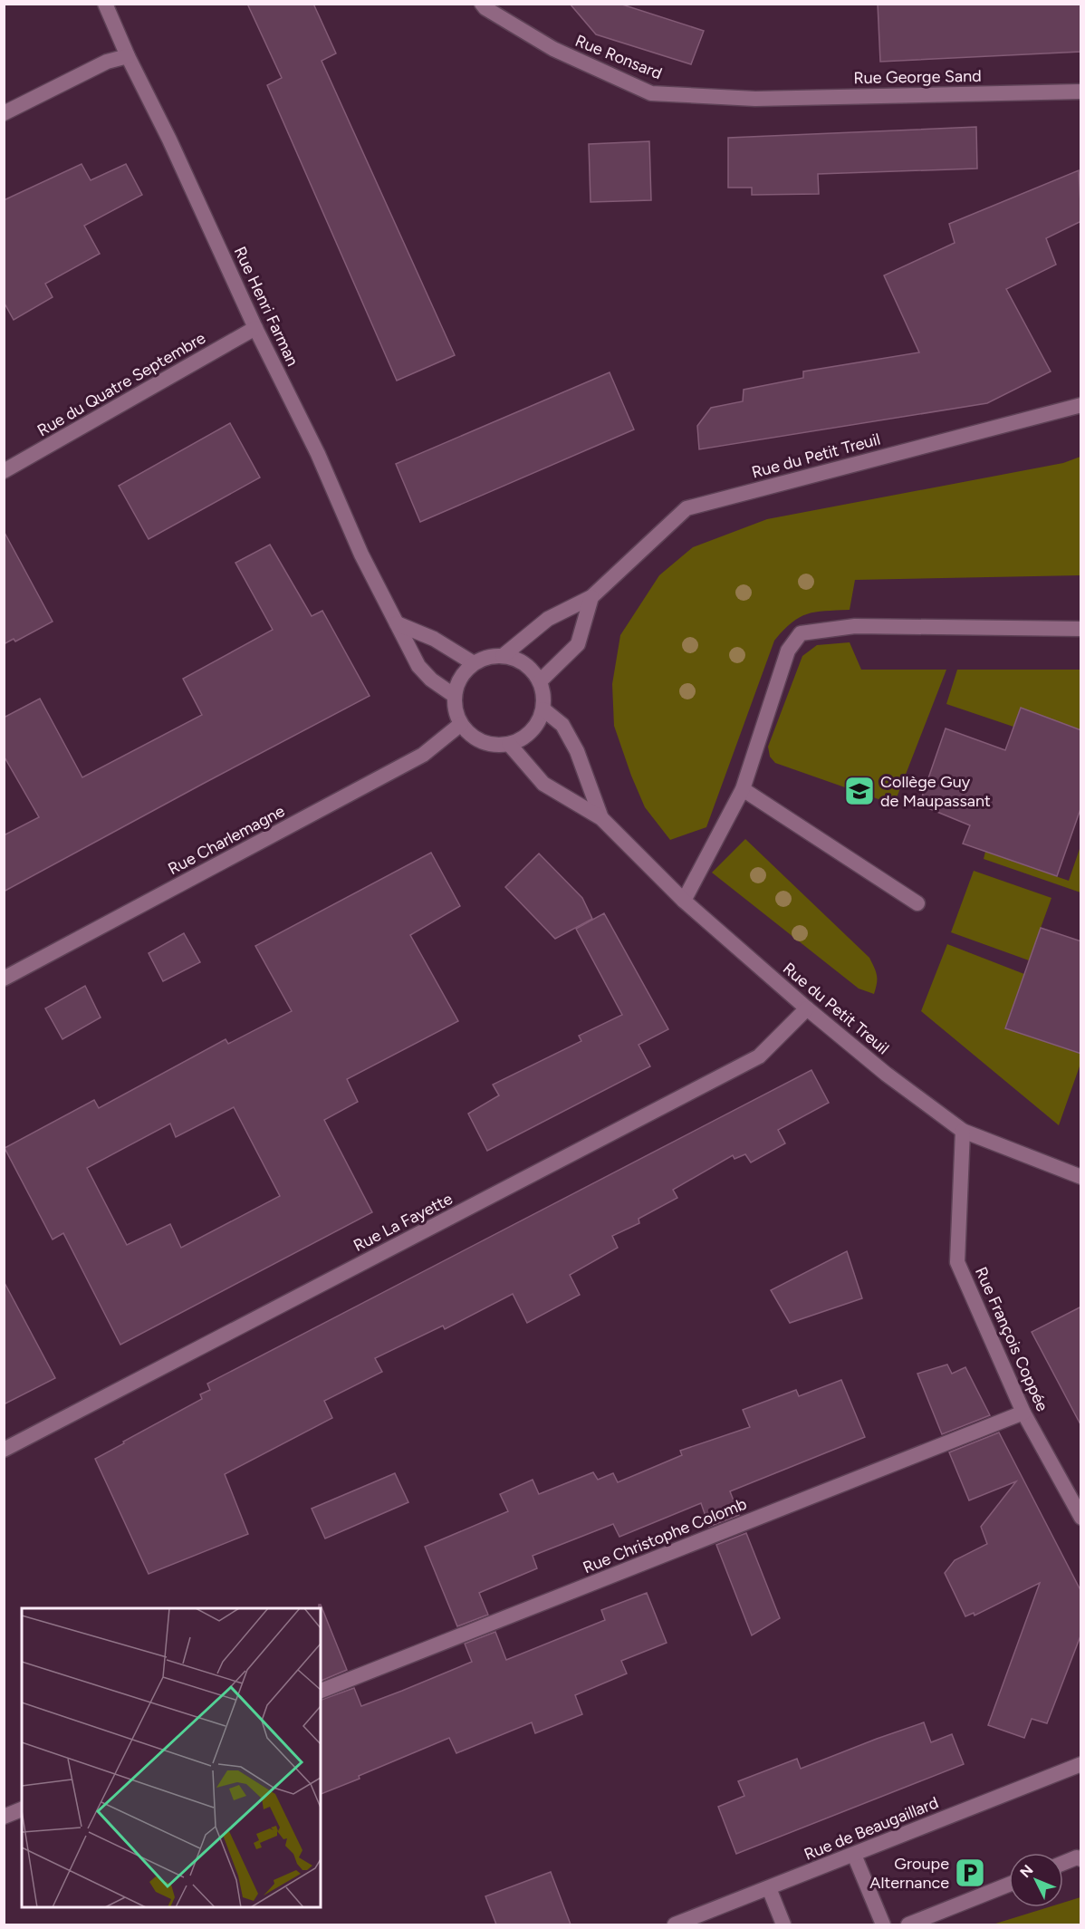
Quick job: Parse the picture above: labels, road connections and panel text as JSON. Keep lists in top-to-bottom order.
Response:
{
  "streets": {
    "street": [
      "Rue Ronsard",
      "Rue George Sand",
      "Rue Henri Farman",
      "Rue du Quatre Septembre",
      "Rue du Petit Treuil",
      "Rue Charlemagne",
      "Rue La Fayette",
      "Rue François Coppée",
      "Rue Christophe Colomb",
      "Rue de Beaugaillard"
    ]
  },
  "crossings": [
    ["Rue Ronsard", "Rue George Sand"],
    ["Rue Henri Farman", "Rue du Quatre Septembre"],
    ["Rue Henri Farman", "Rue du Petit Treuil"],
    ["Rue Henri Farman", "Rue Charlemagne"],
    ["Rue du Petit Treuil", "Rue Charlemagne"],
    ["Rue du Petit Treuil", "Rue La Fayette"],
    ["Rue du Petit Treuil", "Rue François Coppée"],
    ["Rue François Coppée", "Rue Christophe Colomb"]
  ],
  "places": {
    "school or university": ["Collège Guy de Maupassant"],
    "parking": ["Groupe Alternance"]
  },
  "north": "top left"
}
